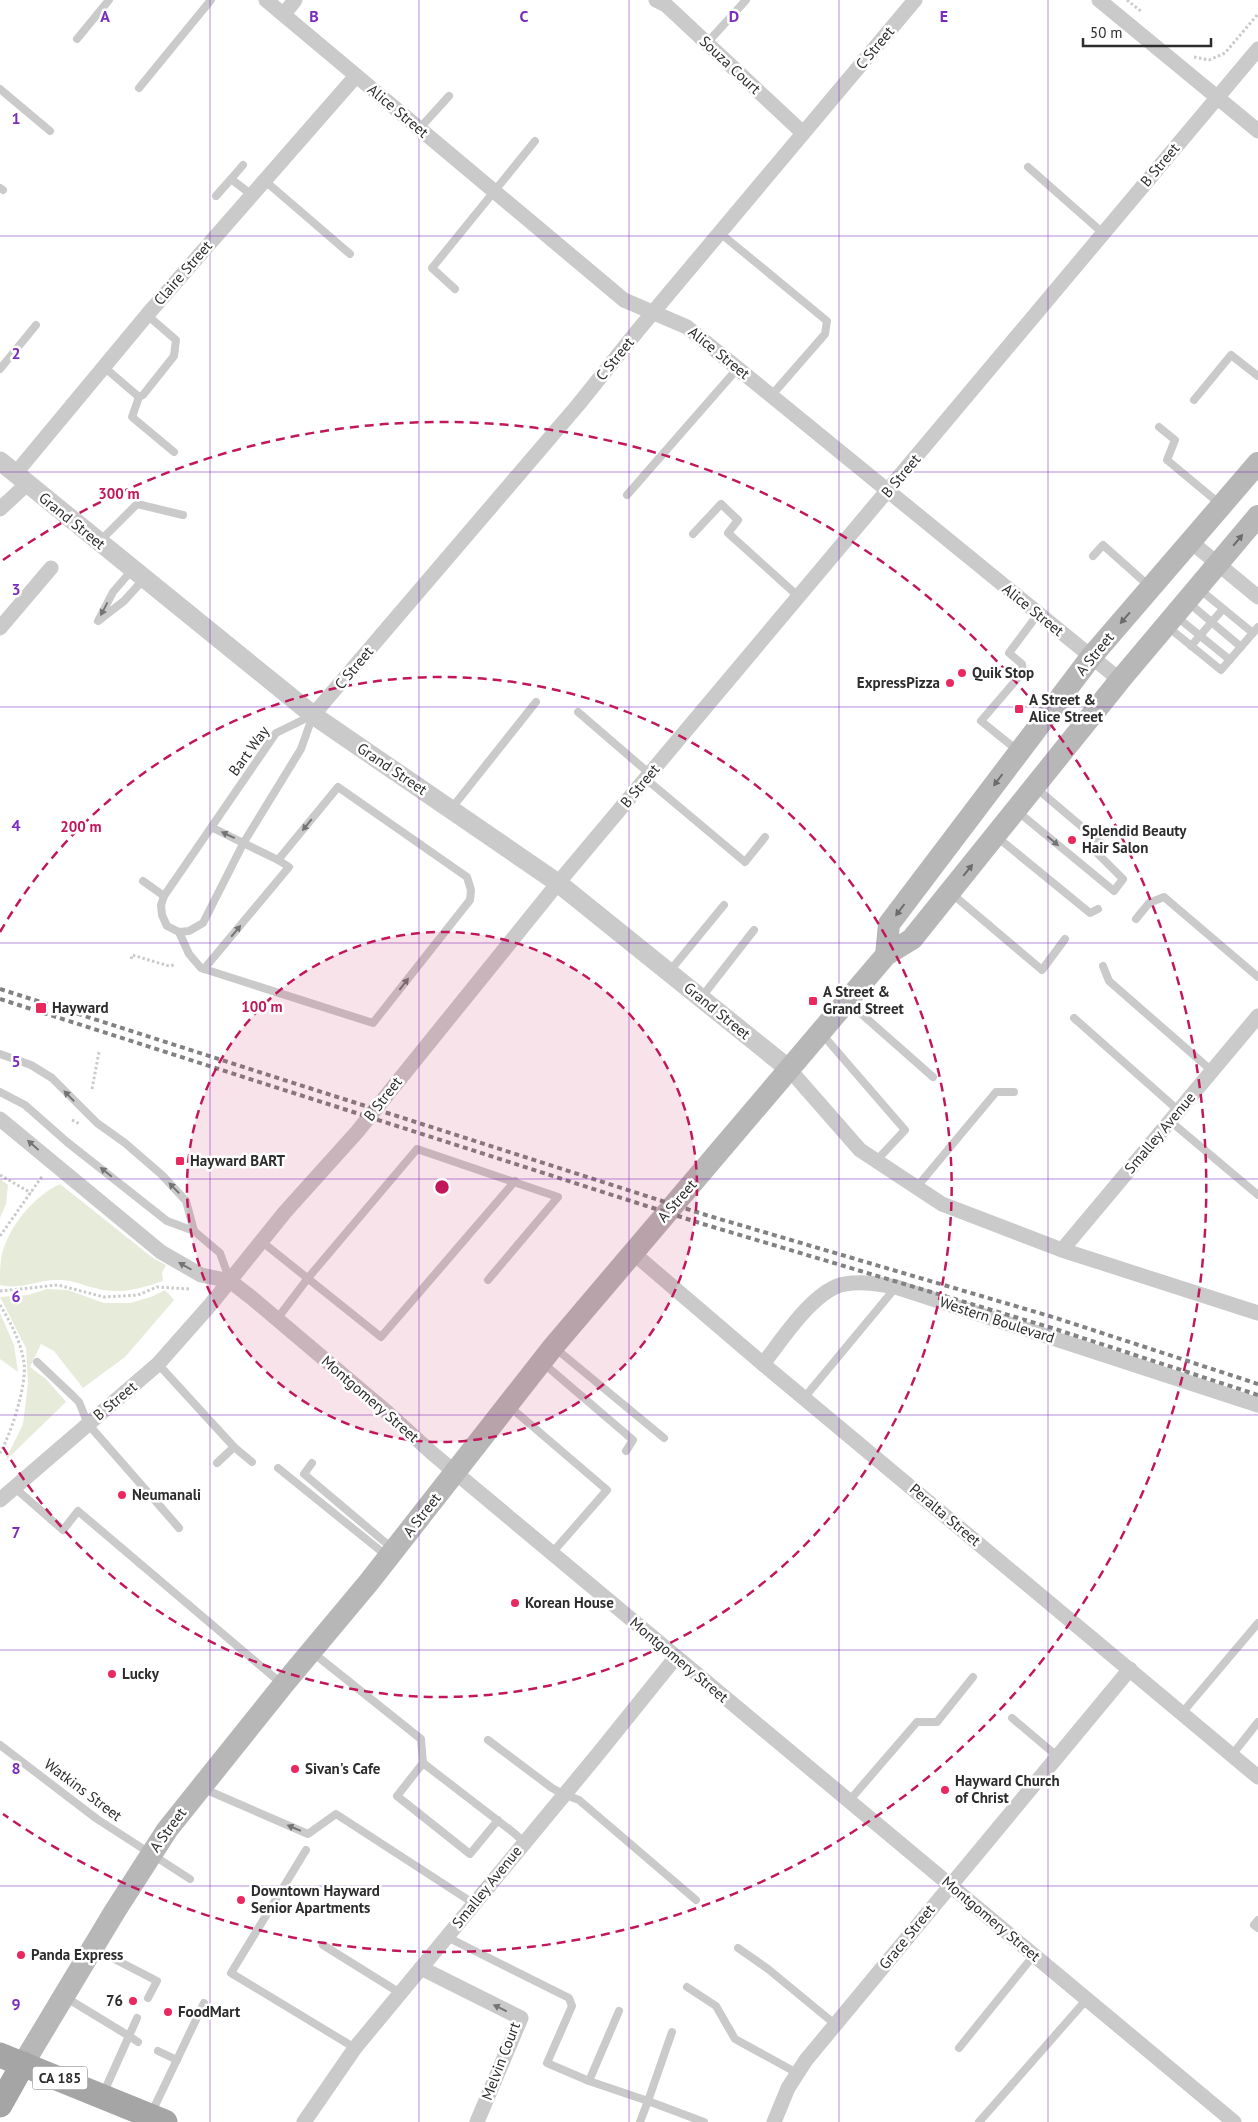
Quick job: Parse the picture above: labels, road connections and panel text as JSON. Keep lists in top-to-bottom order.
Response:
{
  "streets": {
    "main road": ["A Street", "CA 185"],
    "street": [
      "C Street",
      "Souza Court",
      "Alice Street",
      "B Street",
      "Claire Street",
      "Grand Street",
      "Smalley Avenue",
      "Western Boulevard",
      "Montgomery Street",
      "Peralta Street",
      "Grace Street",
      "Melvin Court"
    ],
    "lane": ["Bart Way", "Watkins Street"]
  },
  "crossings": [
    ["C Street", "Souza Court"],
    ["C Street", "Alice Street"],
    ["C Street", "Grand Street"],
    ["C Street", "Bart Way"],
    ["Alice Street", "B Street"],
    ["Alice Street", "Claire Street"],
    ["Alice Street", "A Street"],
    ["B Street", "Grand Street"],
    ["B Street", "Montgomery Street"],
    ["Claire Street", "Grand Street"],
    ["Grand Street", "A Street"],
    ["Grand Street", "Bart Way"],
    ["A Street", "Montgomery Street"],
    ["A Street", "Peralta Street"],
    ["A Street", "Watkins Street"],
    ["A Street", "CA 185"],
    ["Smalley Avenue", "Montgomery Street"],
    ["Smalley Avenue", "Melvin Court"],
    ["Western Boulevard", "Peralta Street"],
    ["Montgomery Street", "Grace Street"],
    ["Peralta Street", "Grace Street"]
  ],
  "places": {
    "other": [
      "Quik Stop",
      "ExpressPizza",
      "Splendid Beauty Hair Salon",
      "Neumanali",
      "Korean House",
      "Lucky",
      "Sivan's Cafe",
      "Hayward Church of Christ",
      "Downtown Hayward Senior Apartments",
      "Panda Express",
      "76",
      "FoodMart"
    ],
    "transit": [
      "A Street & Alice Street",
      "A Street & Grand Street",
      "Hayward",
      "Hayward BART"
    ]
  },
  "scale_bar": "50 m",
  "grid": {
    "columns": [
      "A",
      "B",
      "C",
      "D",
      "E"
    ],
    "rows": [
      "1",
      "2",
      "3",
      "4",
      "5",
      "6",
      "7",
      "8",
      "9"
    ]
  },
  "rings": ["300 m", "200 m", "100 m"]
}
